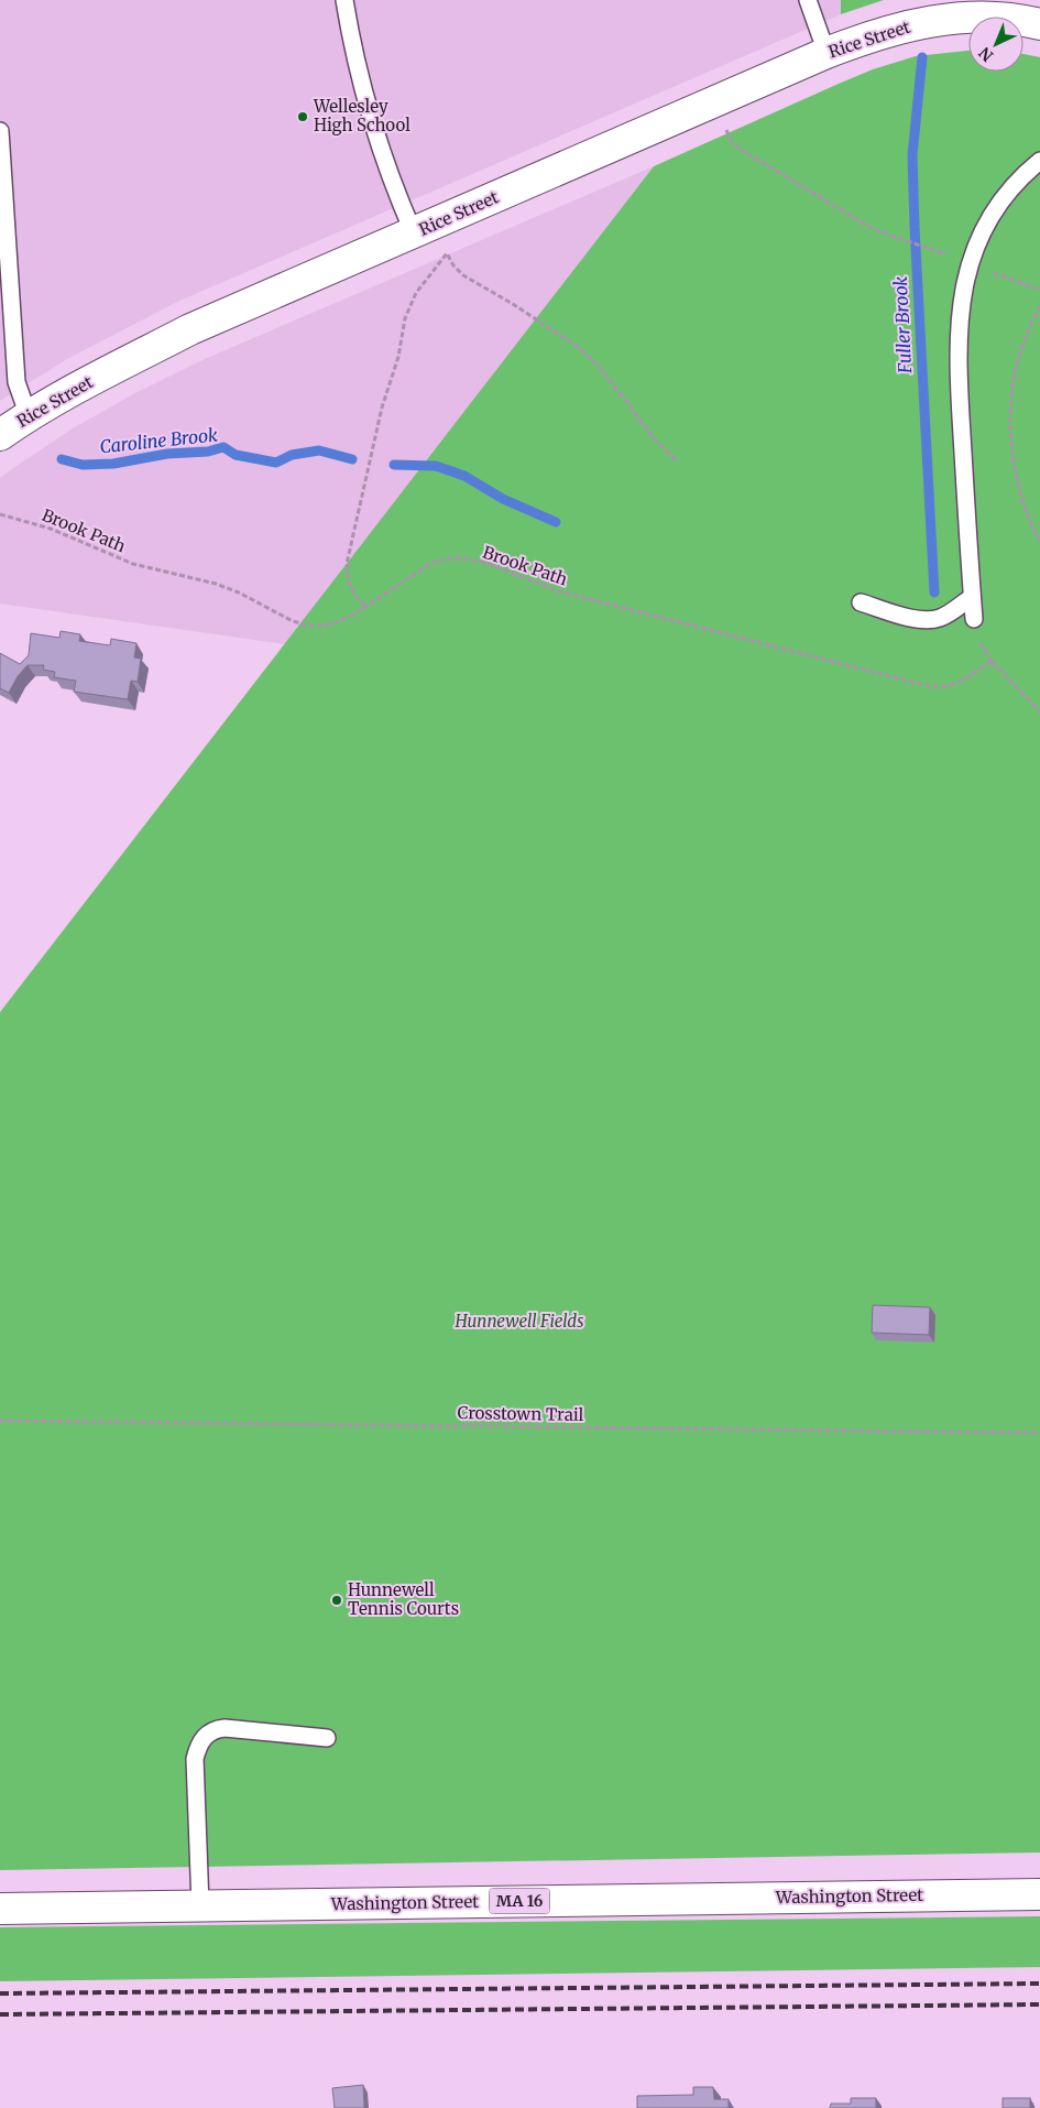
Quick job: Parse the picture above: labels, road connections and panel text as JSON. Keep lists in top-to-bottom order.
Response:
{
  "streets": {
    "street": ["Rice Street", "Washington Street", "MA 16"],
    "path": ["Brook Path", "Crosstown Trail"]
  },
  "water": ["Fuller Brook", "Caroline Brook"],
  "parks": ["Hunnewell Fields"],
  "places": ["Wellesley High School", "Hunnewell Tennis Courts"],
  "north": "bottom left"
}
